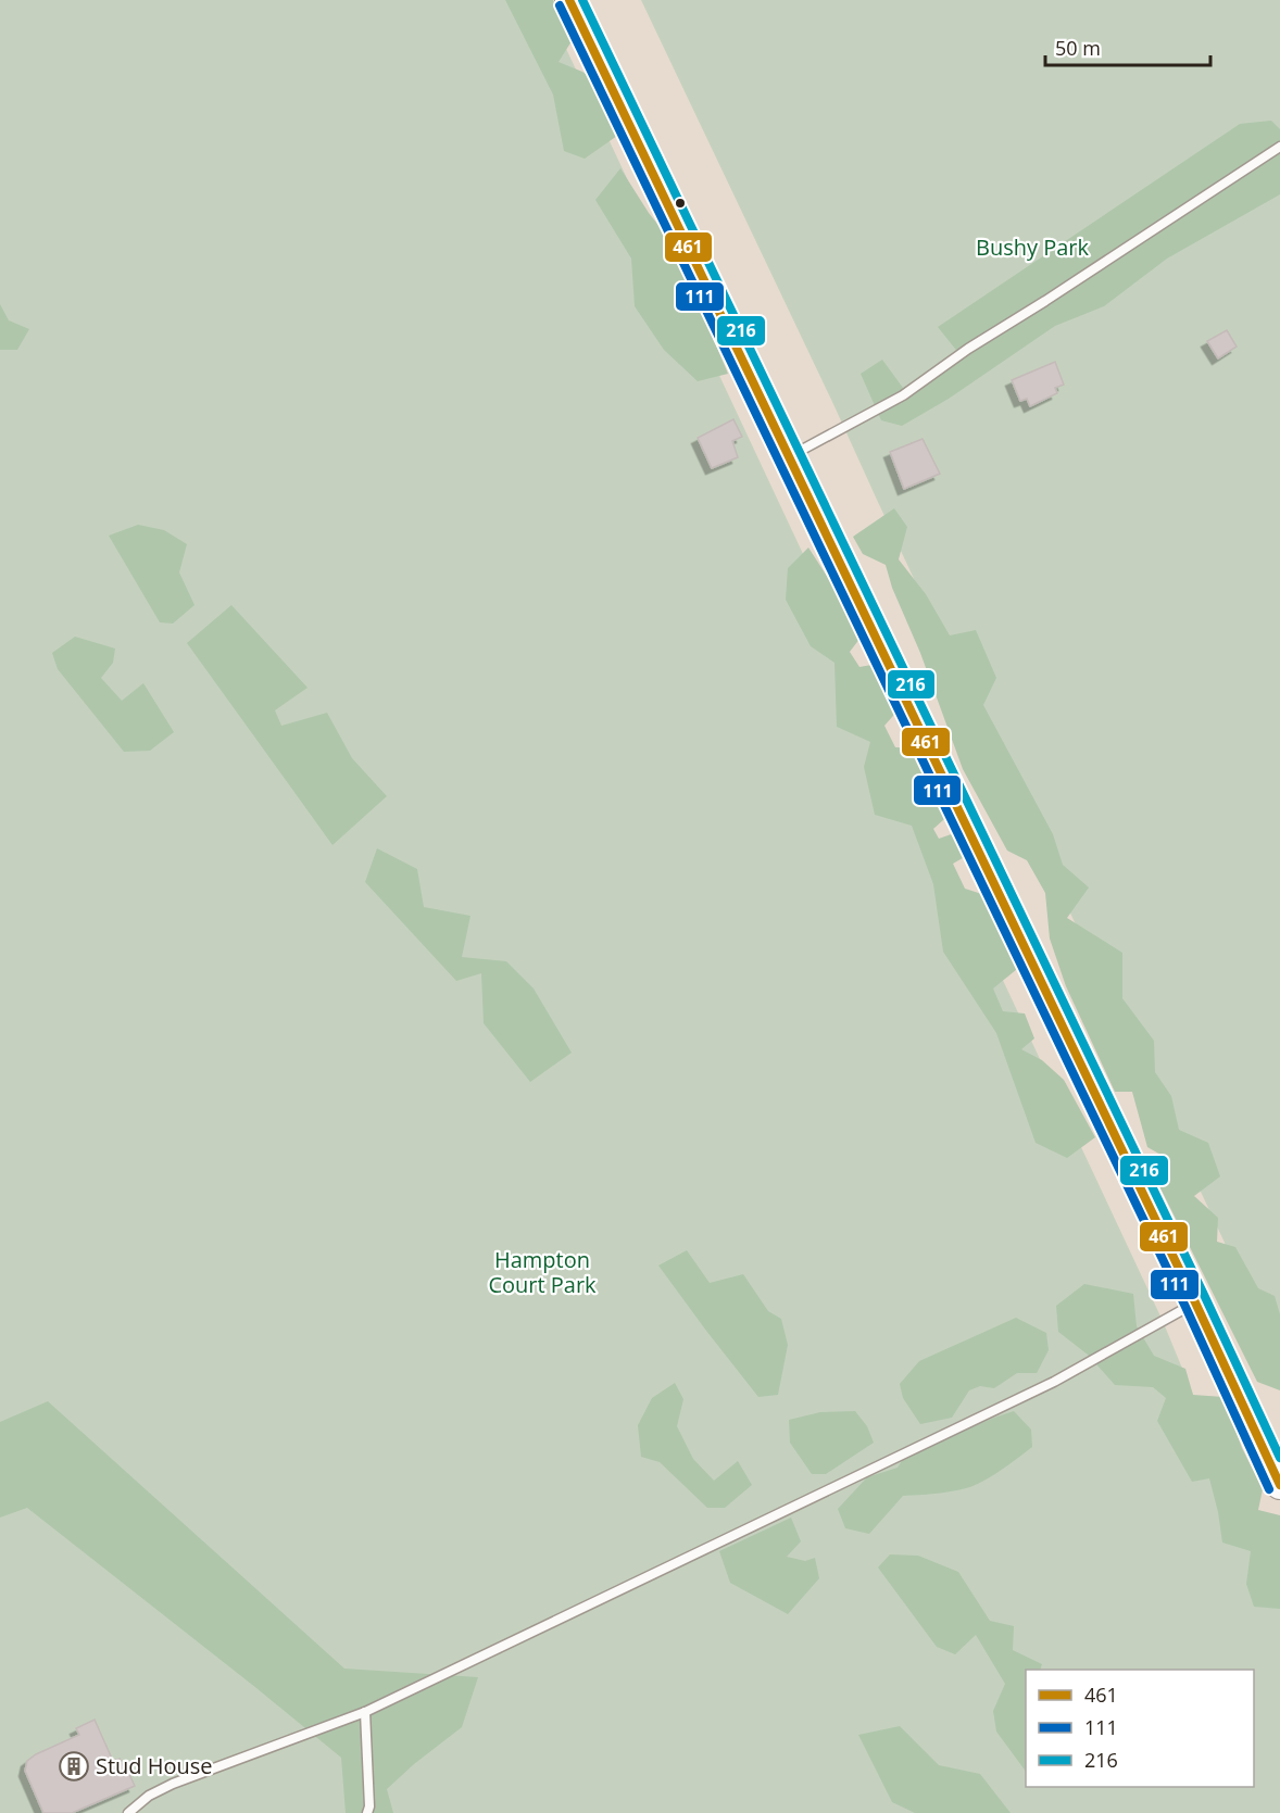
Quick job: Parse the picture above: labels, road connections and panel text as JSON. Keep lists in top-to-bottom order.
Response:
{
  "parks": ["Bushy Park", "Hampton Court Park"],
  "places": {
    "building": ["Stud House"]
  },
  "lines": ["transit line 461", "transit line 216", "transit line 111"],
  "legend": ["461", "111", "216"],
  "scale_bar": "50 m"
}
